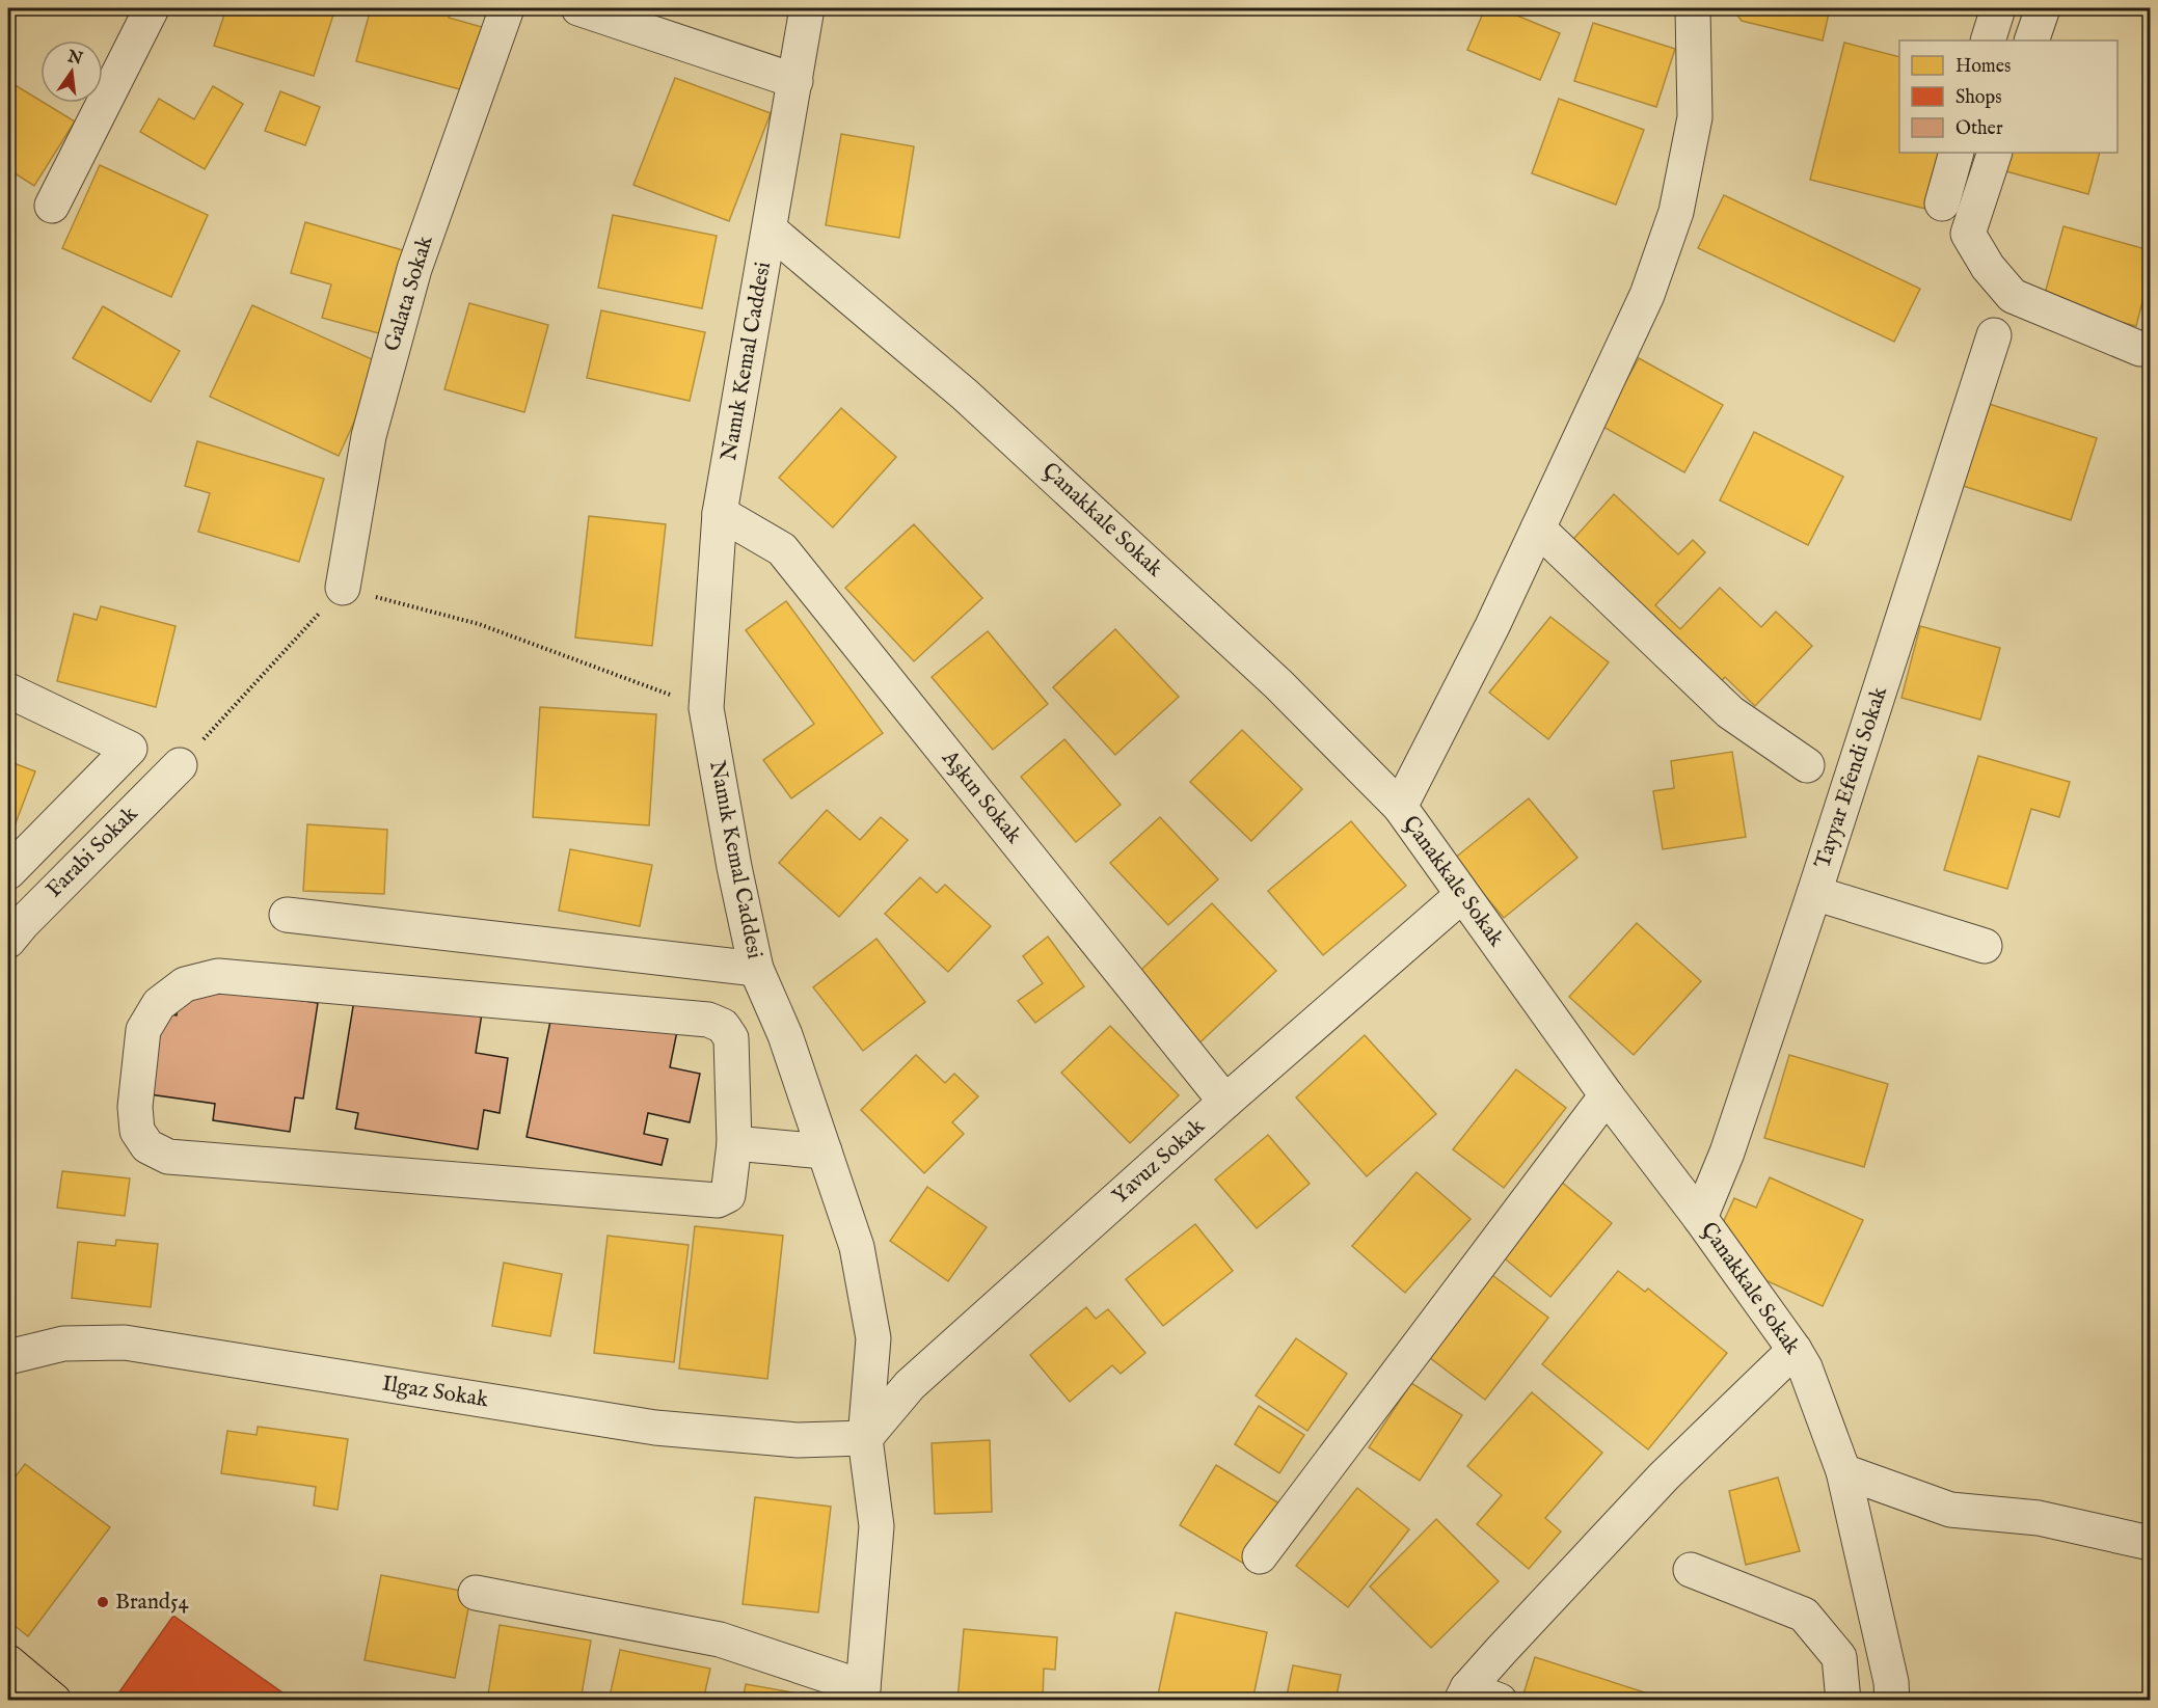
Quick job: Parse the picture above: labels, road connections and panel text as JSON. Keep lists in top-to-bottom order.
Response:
{
  "streets": {
    "street": [
      "Galata Sokak",
      "Namık Kemal Caddesi",
      "Çanakkale Sokak",
      "Tayyar Efendi Sokak",
      "Aşkın Sokak",
      "Farabi Sokak",
      "Yavuz Sokak",
      "Ilgaz Sokak"
    ]
  },
  "crossings": [
    ["Namık Kemal Caddesi", "Çanakkale Sokak"],
    ["Namık Kemal Caddesi", "Aşkın Sokak"],
    ["Namık Kemal Caddesi", "Yavuz Sokak"],
    ["Namık Kemal Caddesi", "Ilgaz Sokak"],
    ["Çanakkale Sokak", "Tayyar Efendi Sokak"],
    ["Çanakkale Sokak", "Yavuz Sokak"],
    ["Aşkın Sokak", "Yavuz Sokak"],
    ["Yavuz Sokak", "Ilgaz Sokak"]
  ],
  "places": ["Brand54"],
  "legend": ["Homes", "Shops", "Other"],
  "north": "top"
}
